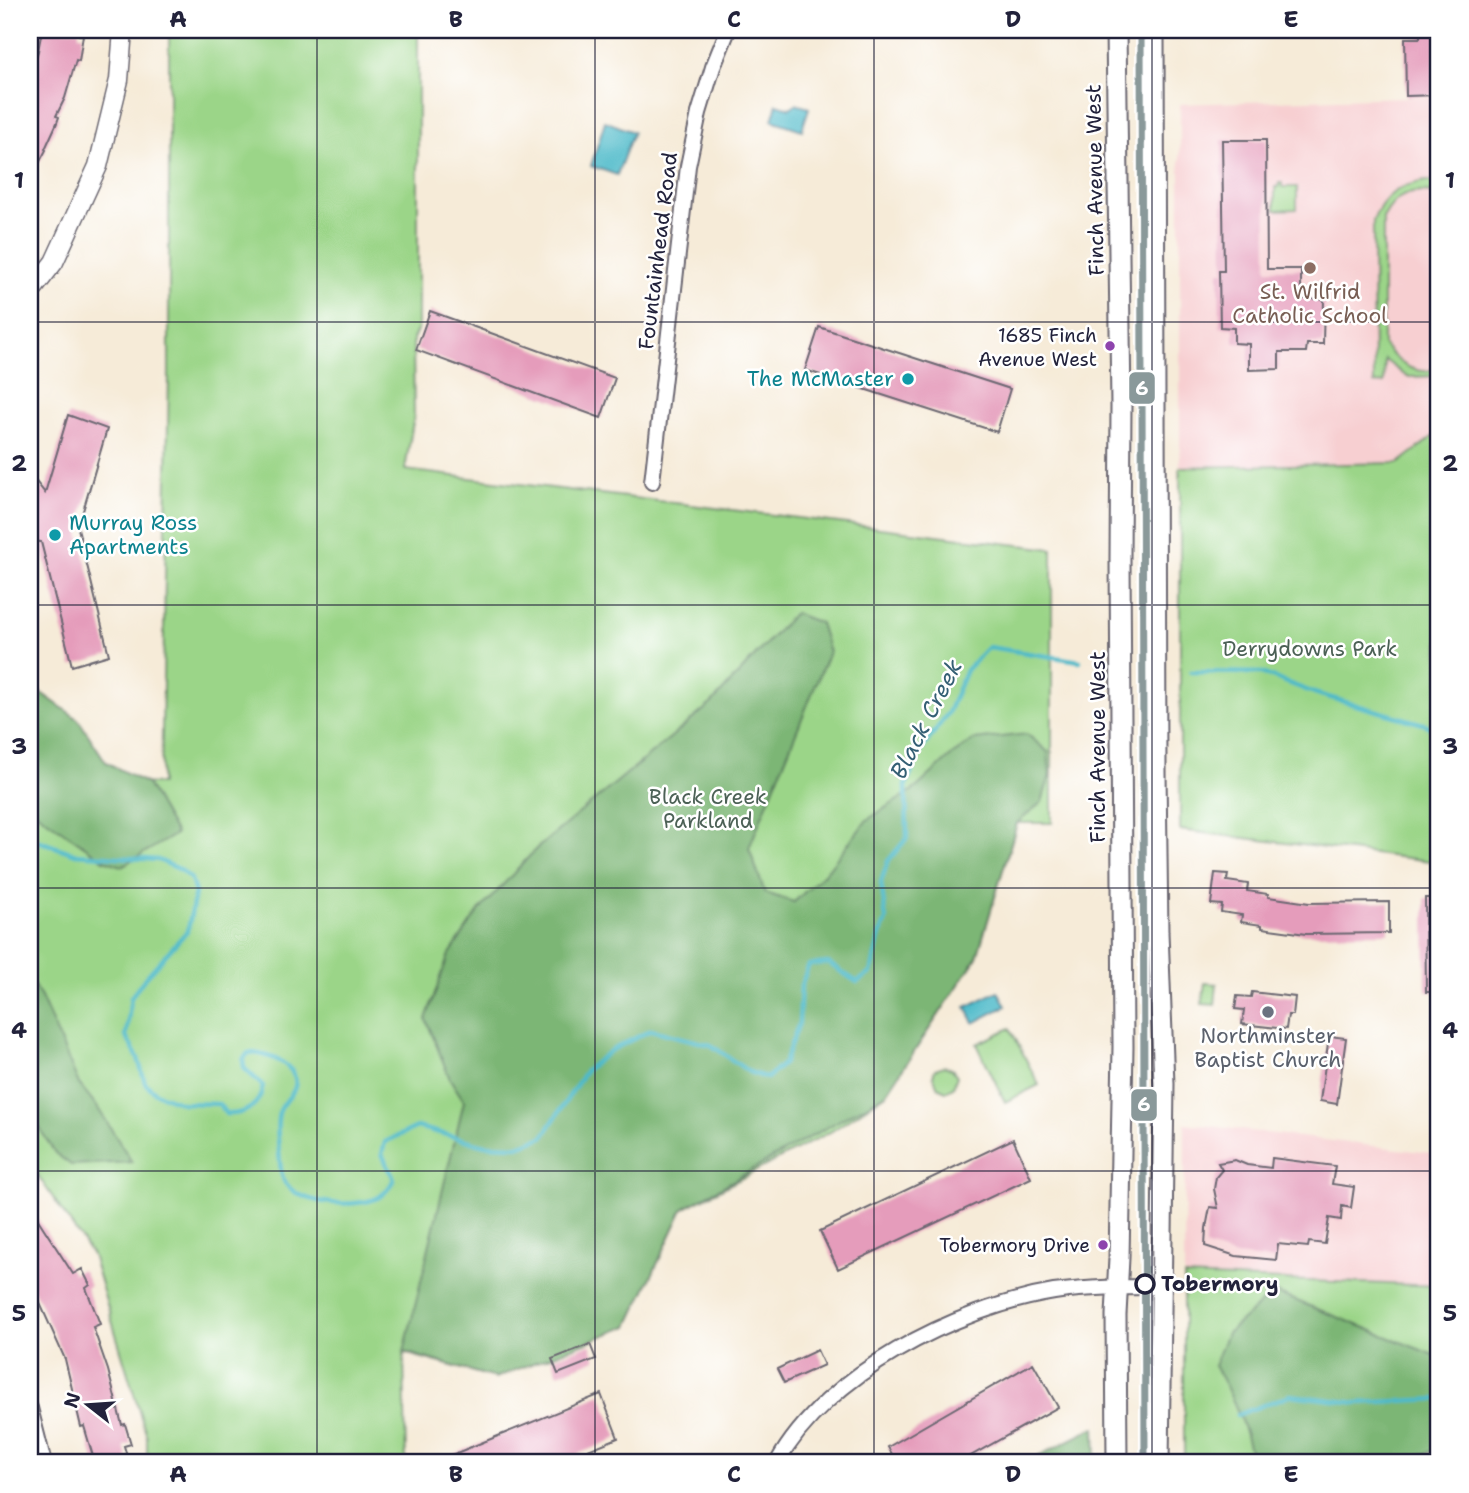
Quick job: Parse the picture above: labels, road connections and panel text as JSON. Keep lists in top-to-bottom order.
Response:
{
  "streets": {
    "main road": ["Finch Avenue West"],
    "street": ["Fountainhead Road"]
  },
  "water": ["Black Creek"],
  "parks": ["Derrydowns Park", "Black Creek Parkland"],
  "places": [
    "St. Wilfrid Catholic School",
    "1685 Finch Avenue West",
    "The McMaster",
    "Murray Ross Apartments",
    "Northminster Baptist Church",
    "Tobermory Drive",
    "Tobermory"
  ],
  "lines": ["transit line 6"],
  "north": "left",
  "grid": {
    "columns": [
      "A",
      "B",
      "C",
      "D",
      "E"
    ],
    "rows": [
      "1",
      "2",
      "3",
      "4",
      "5"
    ]
  }
}
